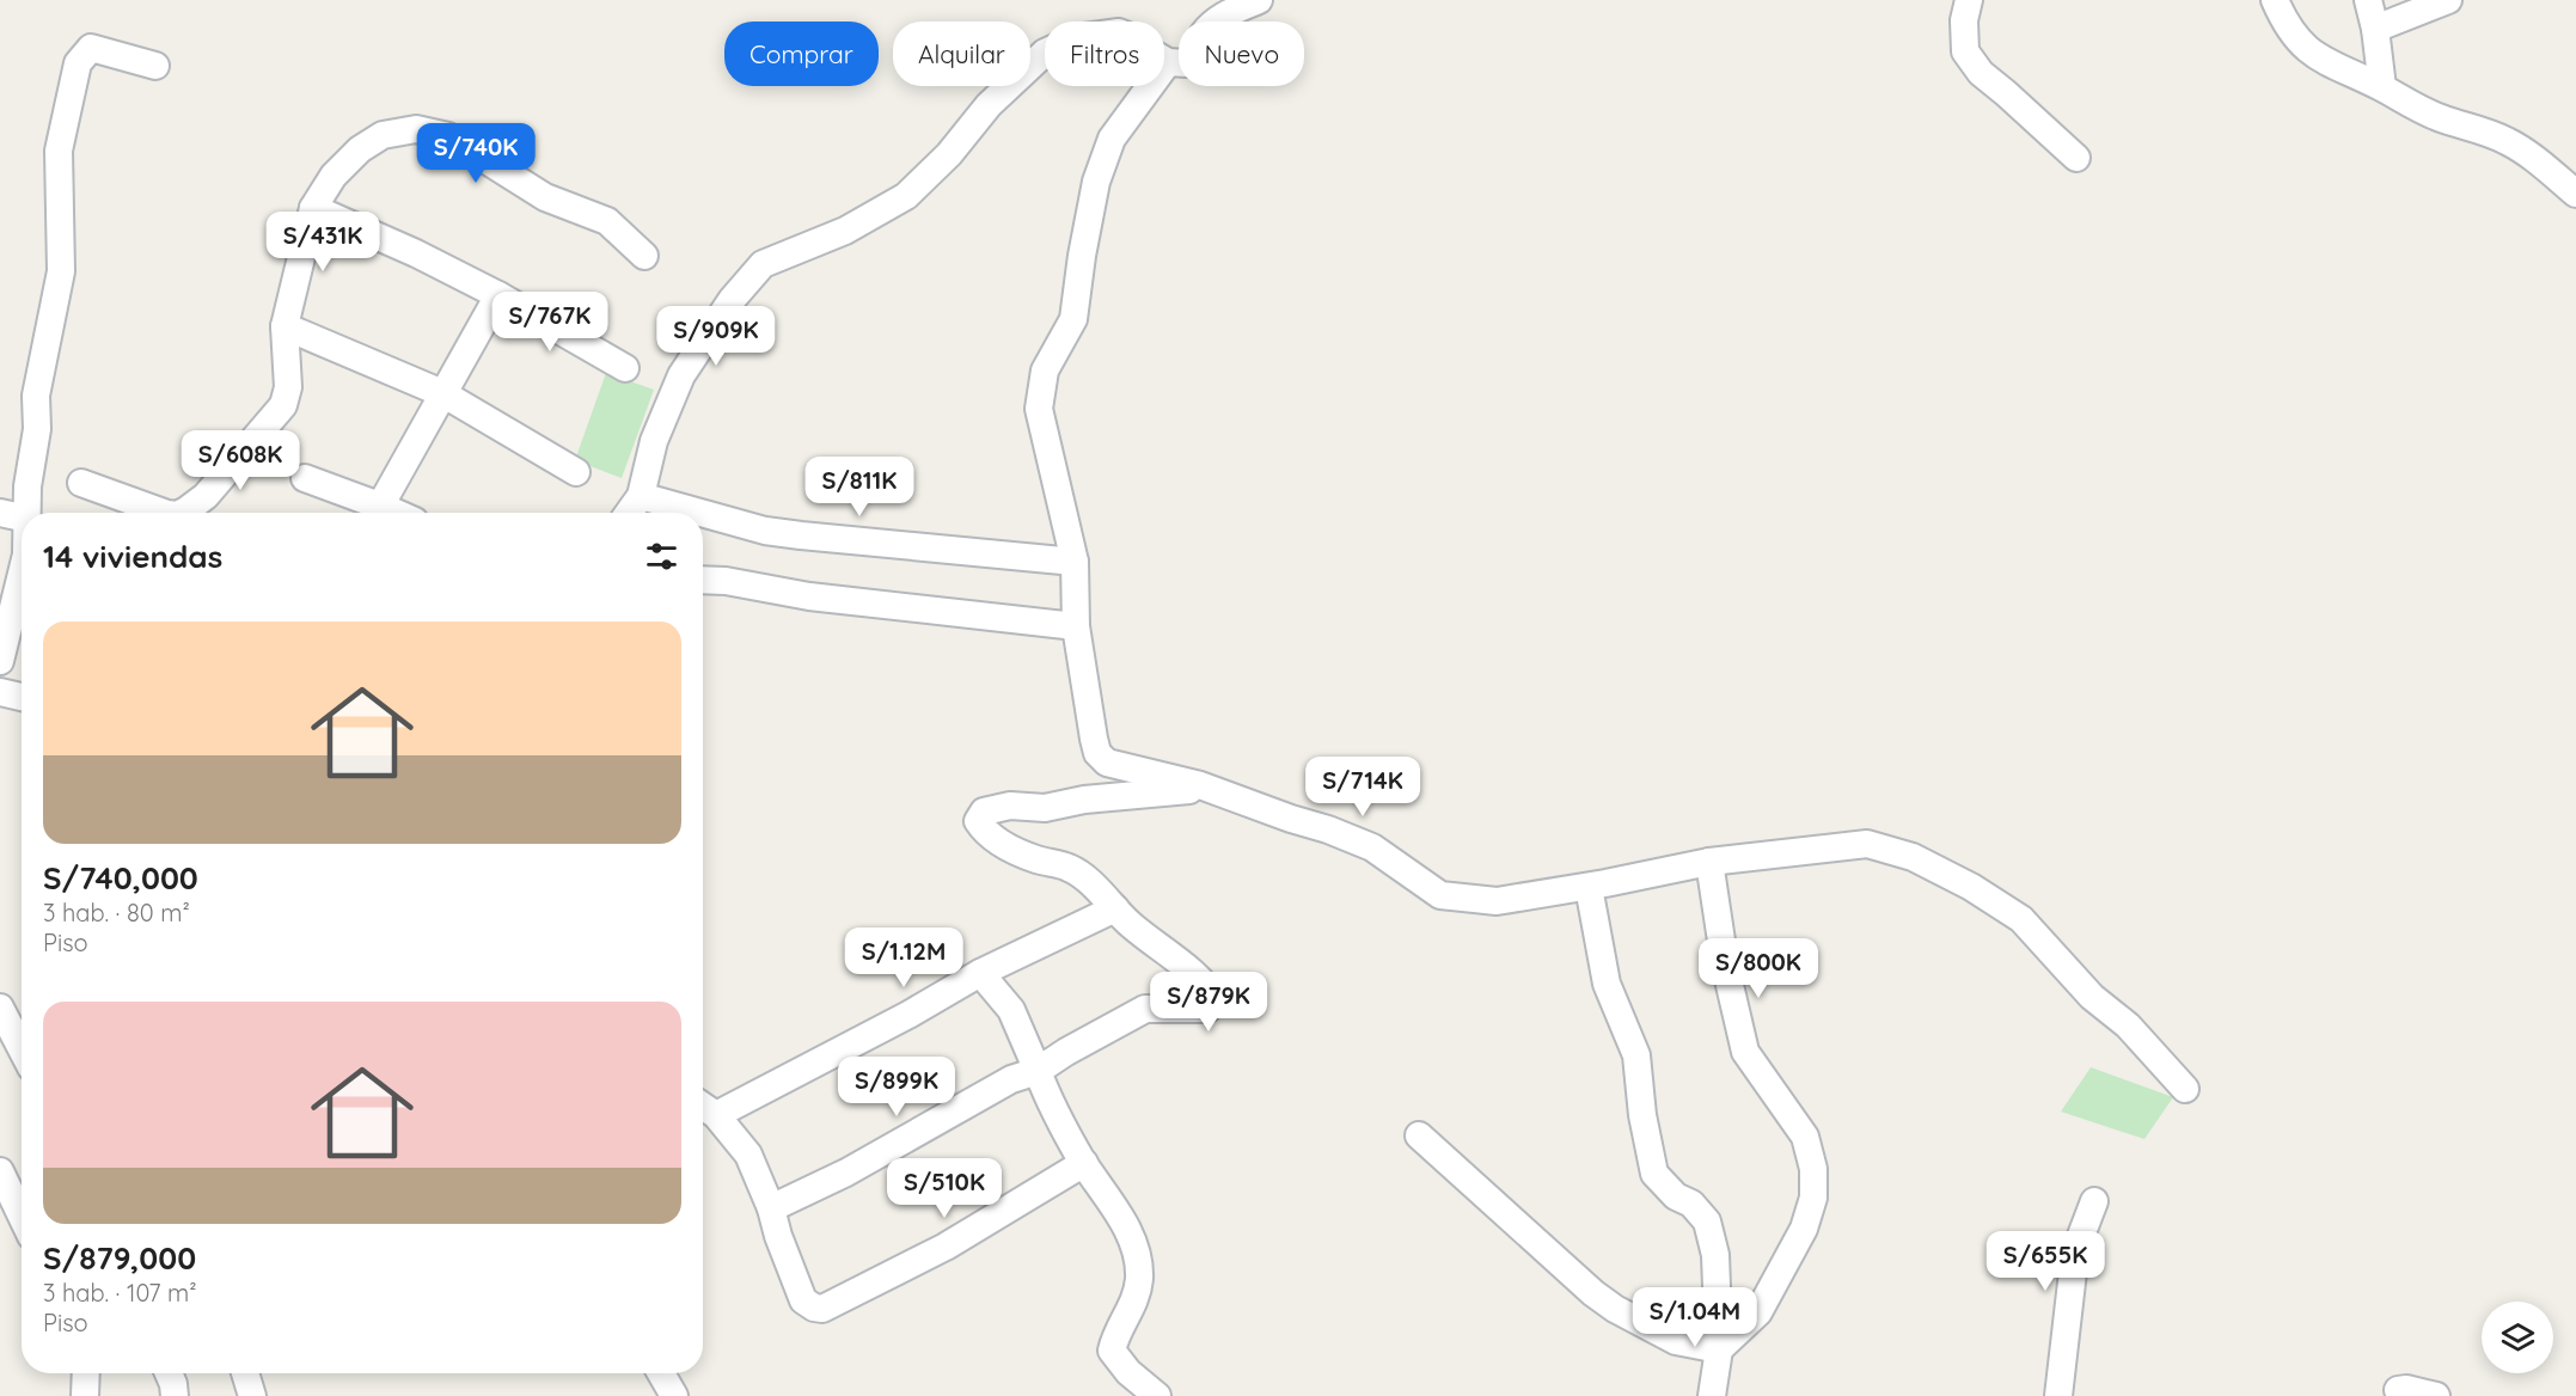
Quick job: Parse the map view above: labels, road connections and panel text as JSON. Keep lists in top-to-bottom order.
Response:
{
  "page": {
    "chip": [
      "Comprar",
      "Alquilar",
      "Filtros",
      "Nuevo"
    ],
    "price": [
      "S/740K",
      "S/431K",
      "S/767K",
      "S/909K",
      "S/608K",
      "S/811K",
      "S/714K",
      "S/1.12M",
      "S/800K",
      "S/879K",
      "S/899K",
      "S/510K",
      "S/655K",
      "S/1.04M"
    ],
    "heading": "14 viviendas",
    "list": [
      {
        "name": "S/740,000",
        "note": "3 hab. · 80 m² · Piso"
      },
      {
        "name": "S/879,000",
        "note": "3 hab. · 107 m² · Piso"
      }
    ]
  }
}
